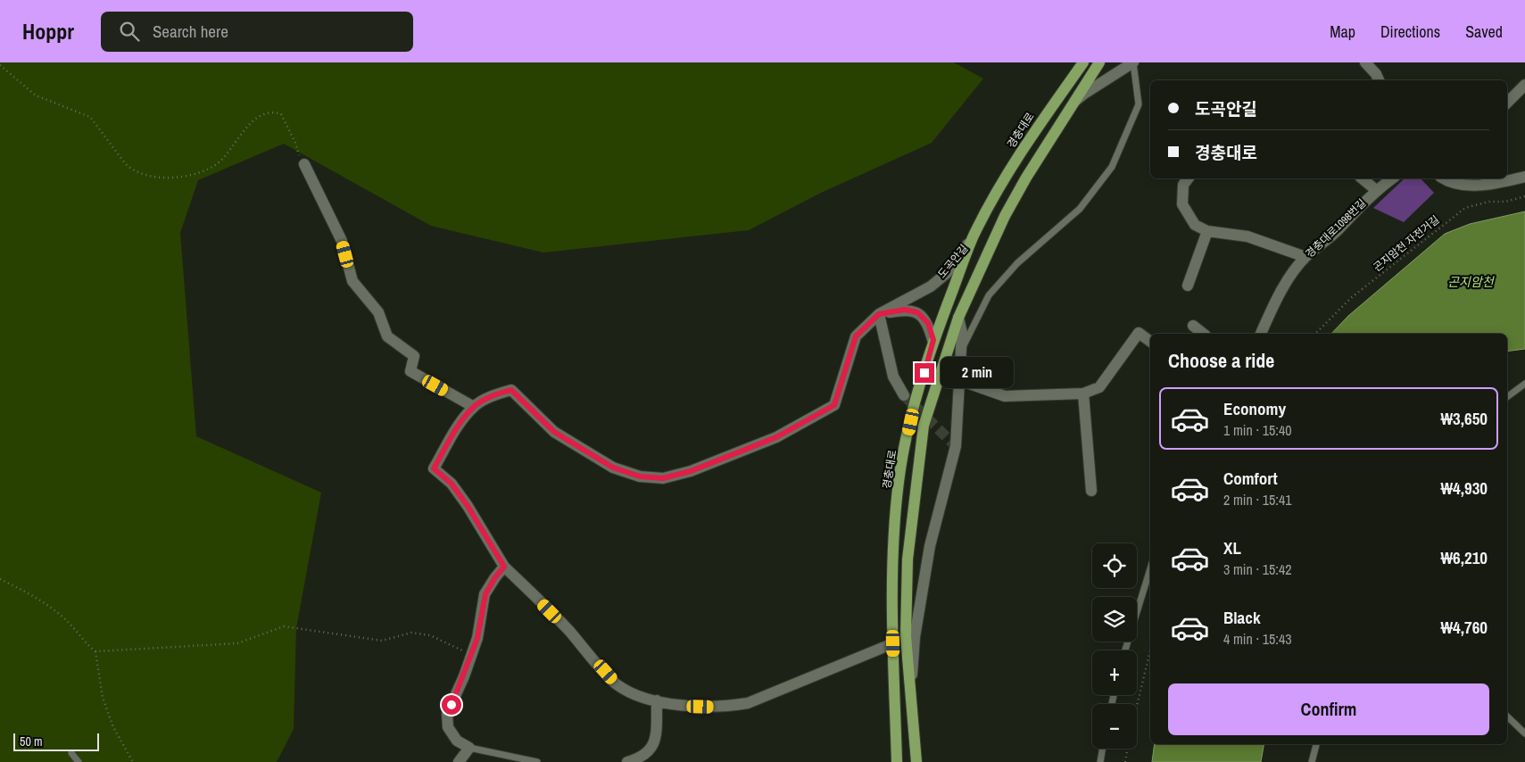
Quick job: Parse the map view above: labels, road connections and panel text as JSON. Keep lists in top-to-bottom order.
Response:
{
  "streets": {
    "main road": ["경충대로"],
    "street": ["경충대로1098번길", "도곡안길"],
    "path": ["곤지암천 자전거길"]
  },
  "crossings": [
    ["경충대로", "도곡안길"]
  ],
  "water": ["곤지암천"],
  "scale_bar": "50 m",
  "page": {
    "header": "Hoppr",
    "search": "Search here",
    "nav": ["Map", "Directions", "Saved"],
    "banner": ["도곡안길", "경충대로"],
    "heading": "Choose a ride",
    "bubble": "2 min",
    "list": [
      {
        "name": "Economy",
        "note": "1 min · 15:40",
        "value": "₩3,650"
      },
      {
        "name": "Comfort",
        "note": "2 min · 15:41",
        "value": "₩4,930"
      },
      {
        "name": "XL",
        "note": "3 min · 15:42",
        "value": "₩6,210"
      },
      {
        "name": "Black",
        "note": "4 min · 15:43",
        "value": "₩4,760"
      }
    ],
    "map_buttons": ["+", "−"],
    "buttons": "Confirm",
    "scale": "50 m"
  }
}
